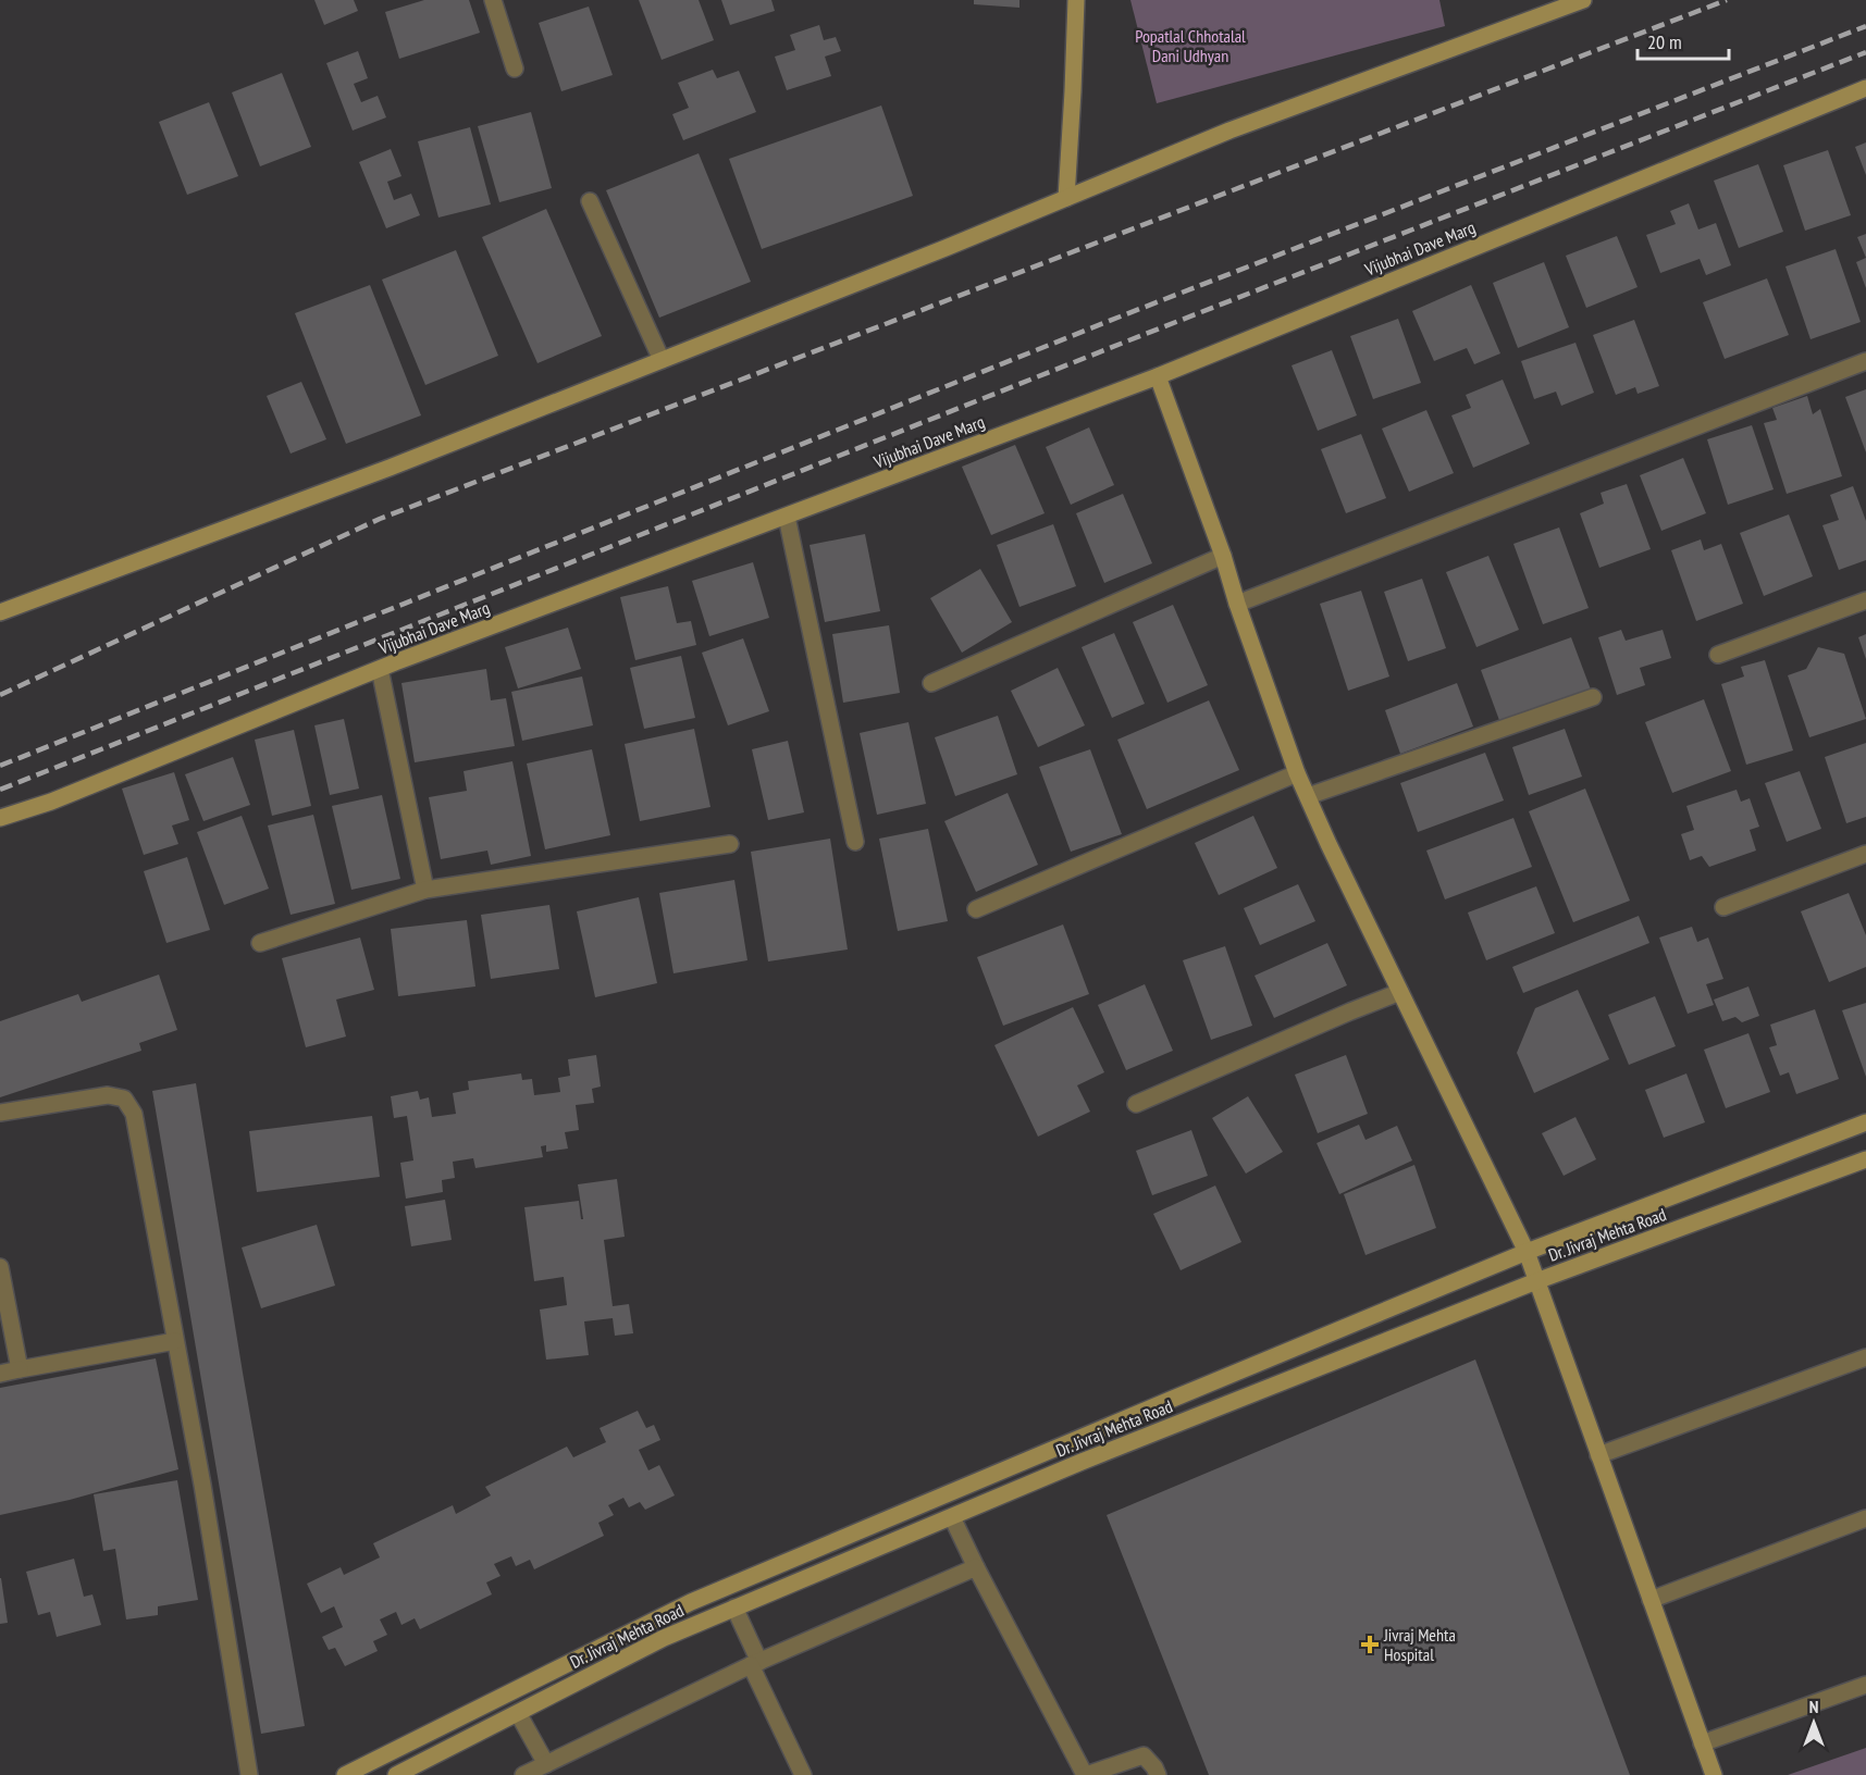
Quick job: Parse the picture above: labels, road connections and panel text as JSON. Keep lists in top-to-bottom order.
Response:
{
  "streets": {
    "street": ["Vijubhai Dave Marg", "Dr. Jivraj Mehta Road"]
  },
  "parks": ["Popatlal Chhotalal Dani Udhyan"],
  "places": {
    "health": ["Jivraj Mehta Hospital"]
  },
  "scale_bar": "20 m",
  "north": "top"
}
